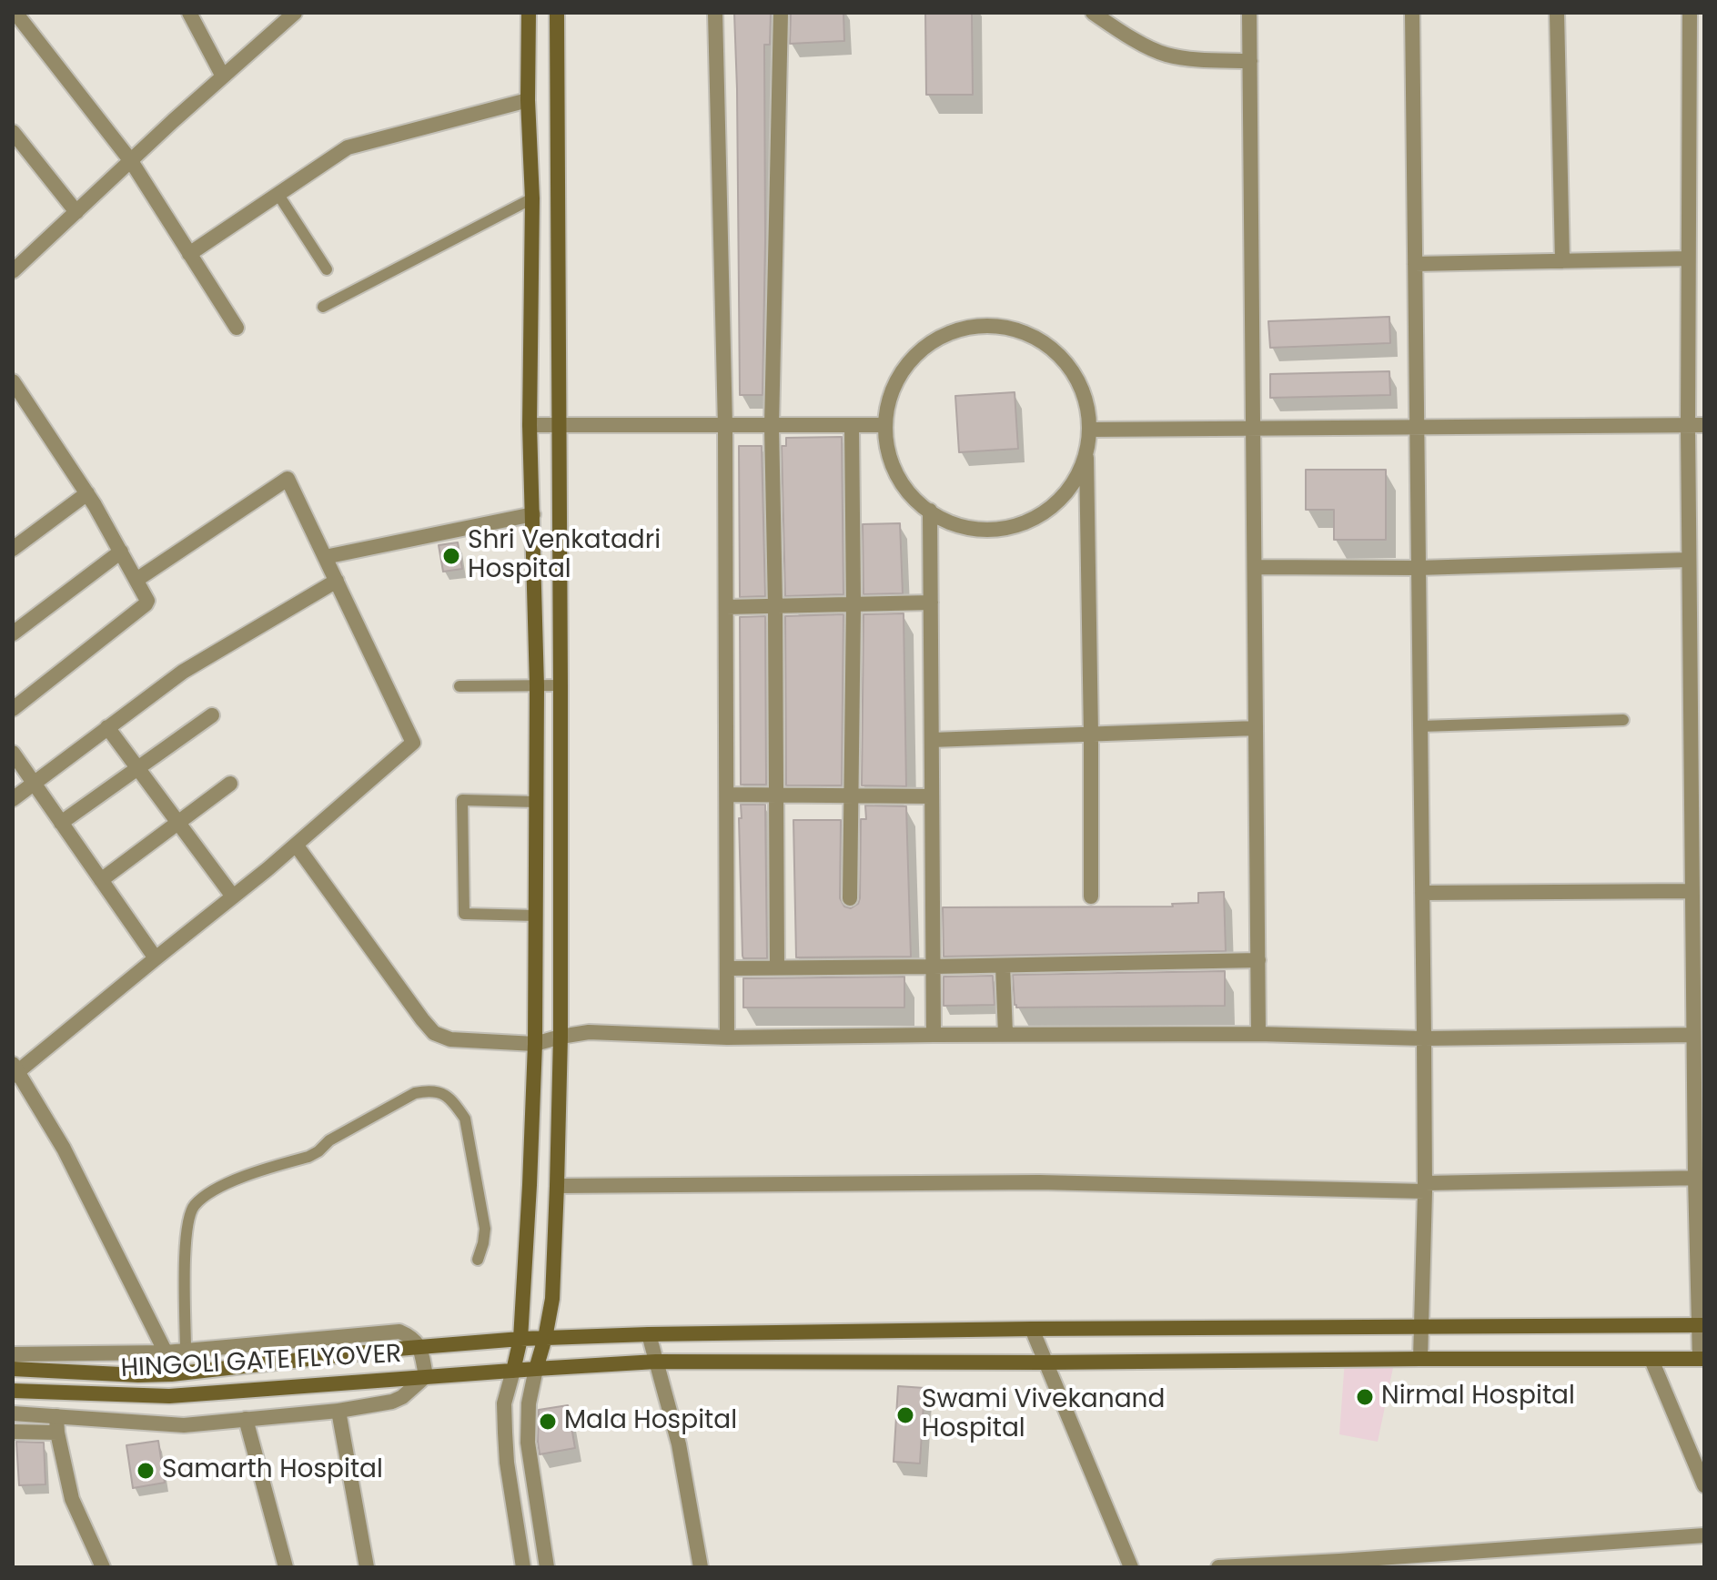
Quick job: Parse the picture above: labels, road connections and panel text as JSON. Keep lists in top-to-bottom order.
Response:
{
  "streets": {
    "main road": ["HINGOLI GATE FLYOVER"]
  },
  "places": [
    "Shri Venkatadri Hospital",
    "Nirmal Hospital",
    "Swami Vivekanand Hospital",
    "Mala Hospital",
    "Samarth Hospital"
  ]
}
